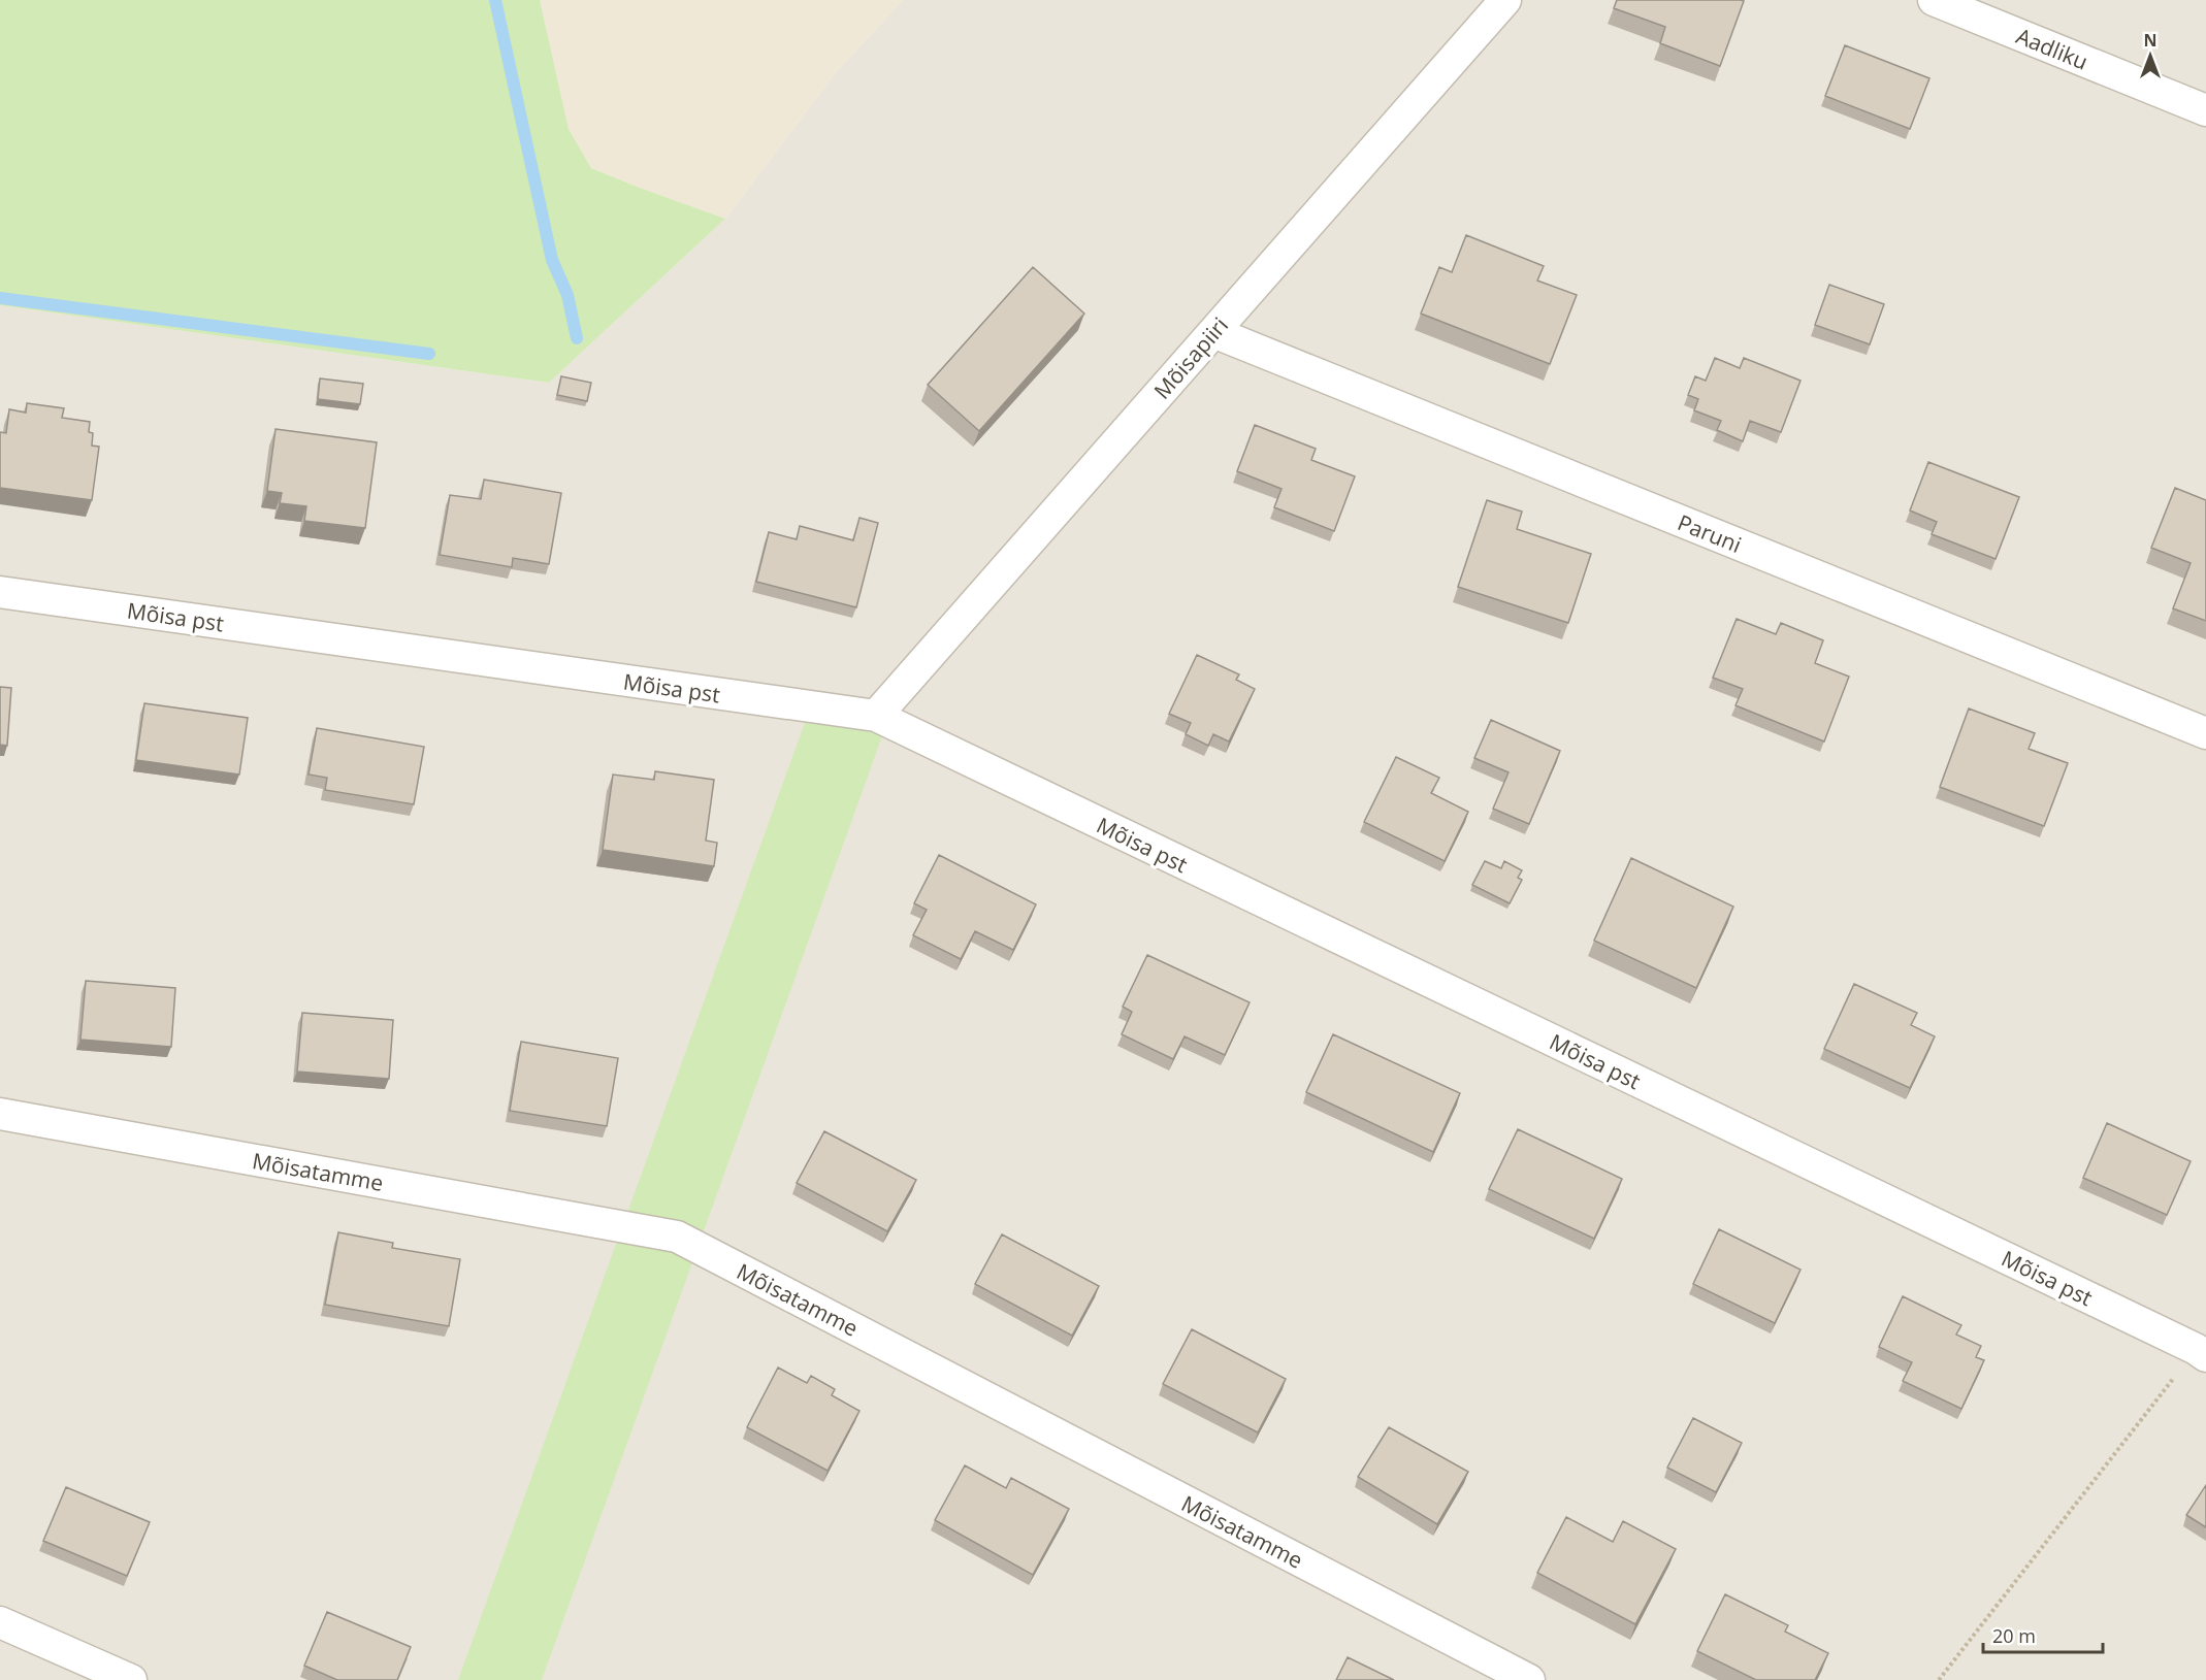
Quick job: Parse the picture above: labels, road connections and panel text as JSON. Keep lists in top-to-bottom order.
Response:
{
  "streets": {
    "street": [
      "Aadliku",
      "Mõisapiiri",
      "Paruni",
      "Mõisa pst",
      "Mõisatamme"
    ]
  },
  "crossings": [
    ["Mõisapiiri", "Paruni"],
    ["Mõisapiiri", "Mõisa pst"]
  ],
  "scale_bar": "20 m",
  "north": "top"
}
